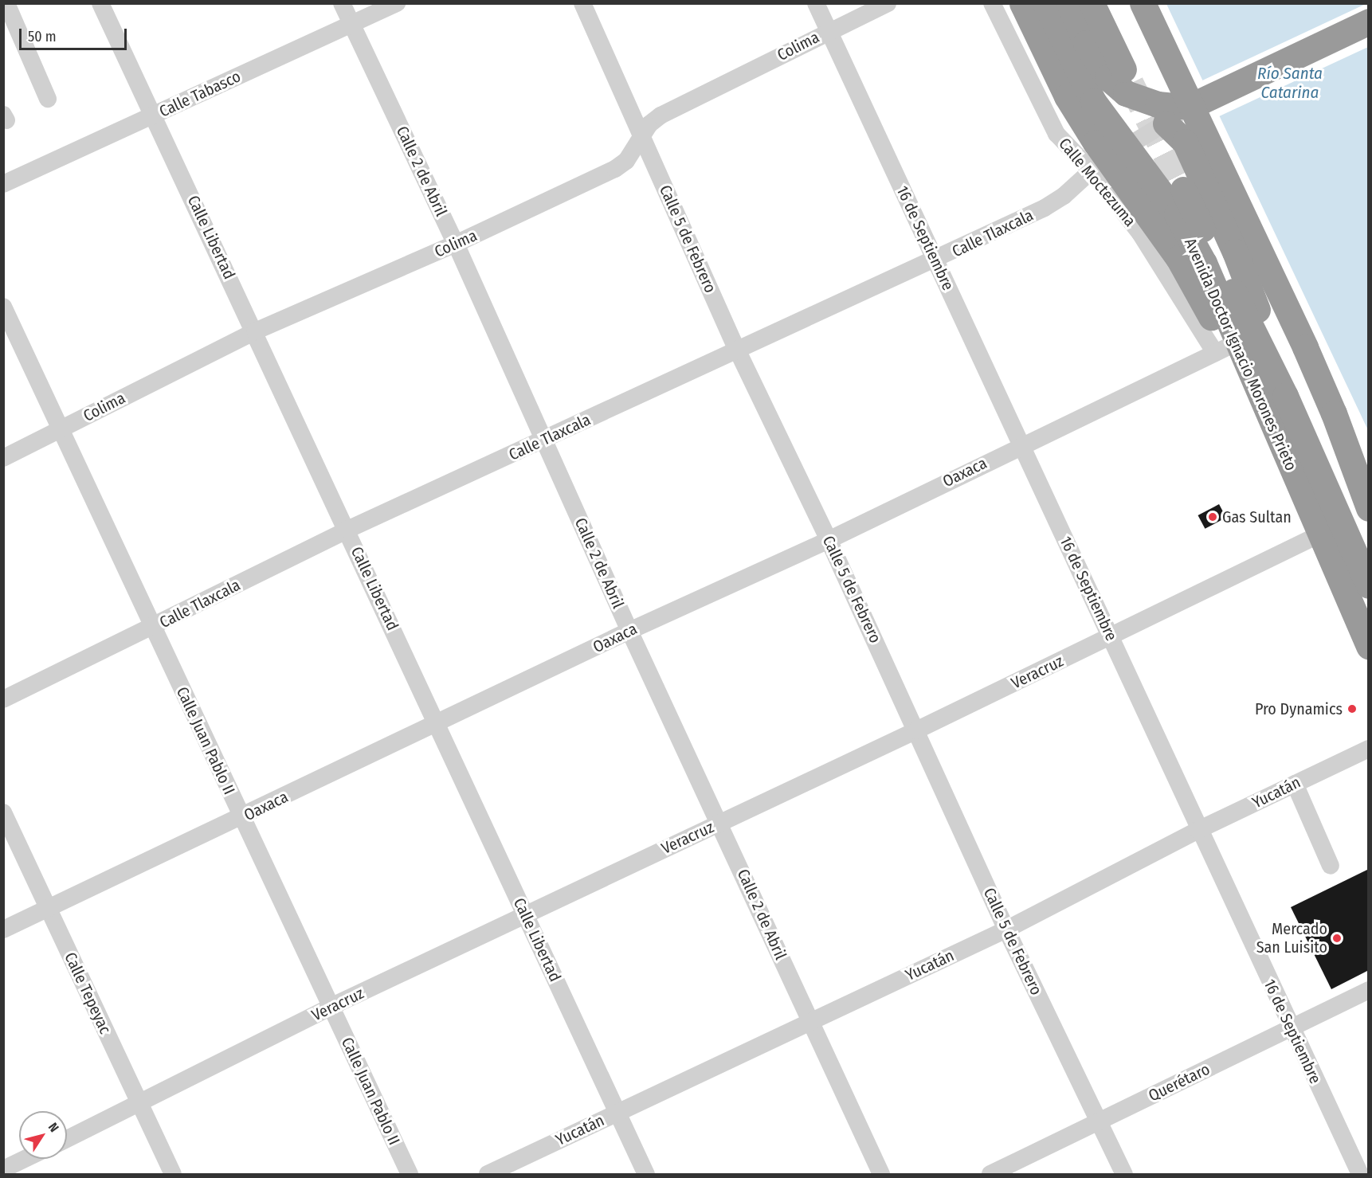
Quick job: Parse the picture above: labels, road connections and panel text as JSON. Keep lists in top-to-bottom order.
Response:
{
  "streets": {
    "highway": ["Avenida Doctor Ignacio Morones Prieto"],
    "street": [
      "Colima",
      "Calle Tabasco",
      "Calle 2 de Abril",
      "Calle Moctezuma",
      "Calle Tlaxcala",
      "Calle Libertad",
      "16 de Septiembre",
      "Calle 5 de Febrero",
      "Oaxaca",
      "Veracruz",
      "Calle Juan Pablo II",
      "Yucatán",
      "Calle Tepeyac",
      "Querétaro"
    ]
  },
  "crossings": [
    ["Colima", "Calle 2 de Abril"],
    ["Colima", "Calle Libertad"],
    ["Colima", "16 de Septiembre"],
    ["Colima", "Calle 5 de Febrero"],
    ["Colima", "Calle Juan Pablo II"],
    ["Calle Tabasco", "Calle 2 de Abril"],
    ["Calle Tabasco", "Calle Libertad"],
    ["Calle 2 de Abril", "Calle Tlaxcala"],
    ["Calle 2 de Abril", "Oaxaca"],
    ["Calle 2 de Abril", "Veracruz"],
    ["Calle 2 de Abril", "Yucatán"],
    ["Calle Moctezuma", "Calle Tlaxcala"],
    ["Calle Moctezuma", "Oaxaca"],
    ["Calle Tlaxcala", "Calle Libertad"],
    ["Calle Tlaxcala", "16 de Septiembre"],
    ["Calle Tlaxcala", "Calle 5 de Febrero"],
    ["Calle Tlaxcala", "Calle Juan Pablo II"],
    ["Calle Libertad", "Oaxaca"],
    ["Calle Libertad", "Veracruz"],
    ["Calle Libertad", "Yucatán"],
    ["16 de Septiembre", "Oaxaca"],
    ["16 de Septiembre", "Veracruz"],
    ["16 de Septiembre", "Yucatán"],
    ["16 de Septiembre", "Querétaro"],
    ["Calle 5 de Febrero", "Oaxaca"],
    ["Calle 5 de Febrero", "Veracruz"],
    ["Calle 5 de Febrero", "Yucatán"],
    ["Calle 5 de Febrero", "Querétaro"],
    ["Avenida Doctor Ignacio Morones Prieto", "Veracruz"],
    ["Oaxaca", "Calle Juan Pablo II"],
    ["Oaxaca", "Calle Tepeyac"],
    ["Veracruz", "Calle Juan Pablo II"],
    ["Veracruz", "Calle Tepeyac"]
  ],
  "water": ["Río Santa Catarina"],
  "places": ["Gas Sultan", "Pro Dynamics", "Mercado San Luisito"],
  "scale_bar": "50 m",
  "north": "top right"
}
